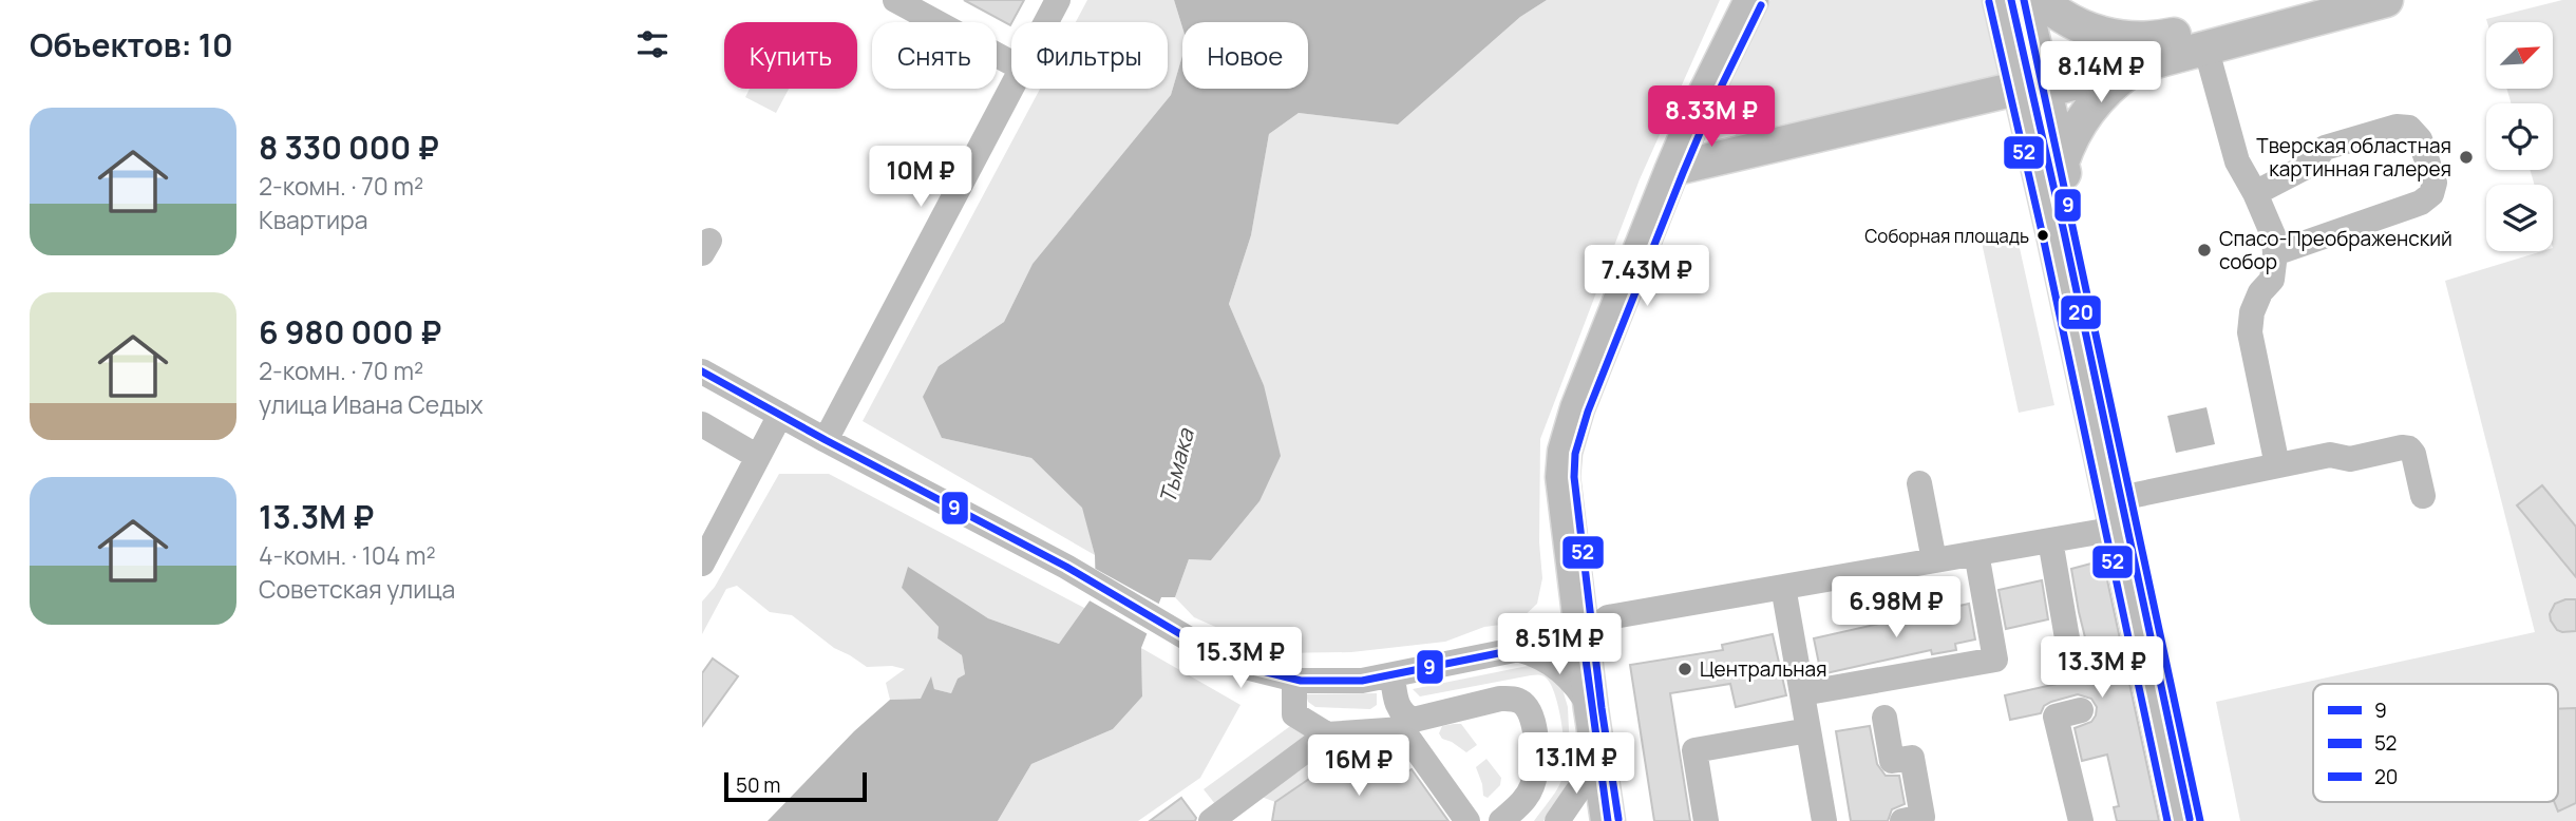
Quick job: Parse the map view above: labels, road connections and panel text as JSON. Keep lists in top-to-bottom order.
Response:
{
  "water": ["Тьмака"],
  "places": [
    "Тверская областная картинная галерея",
    "Соборная площадь",
    "Спасо-Преображенский собор",
    "Центральная"
  ],
  "lines": ["transit line 9", "transit line 20", "transit line 52"],
  "legend": ["9", "52", "20"],
  "scale_bar": "50 m",
  "north": "top right",
  "page": {
    "heading": "Объектов: 10",
    "chip": [
      "Купить",
      "Снять",
      "Фильтры",
      "Новое"
    ],
    "price": [
      "8.14M ₽",
      "8.33M ₽",
      "10M ₽",
      "7.43M ₽",
      "6.98M ₽",
      "8.51M ₽",
      "15.3M ₽",
      "13.3M ₽",
      "13.1M ₽",
      "16M ₽"
    ],
    "list": [
      {
        "name": "8 330 000 ₽",
        "note": "2-комн. · 70 m² · Квартира"
      },
      {
        "name": "6 980 000 ₽",
        "note": "2-комн. · 70 m² · улица Ивана Седых"
      },
      {
        "name": "13.3M ₽",
        "note": "4-комн. · 104 m² · Советская улица"
      }
    ],
    "scale": "50 m"
  }
}
